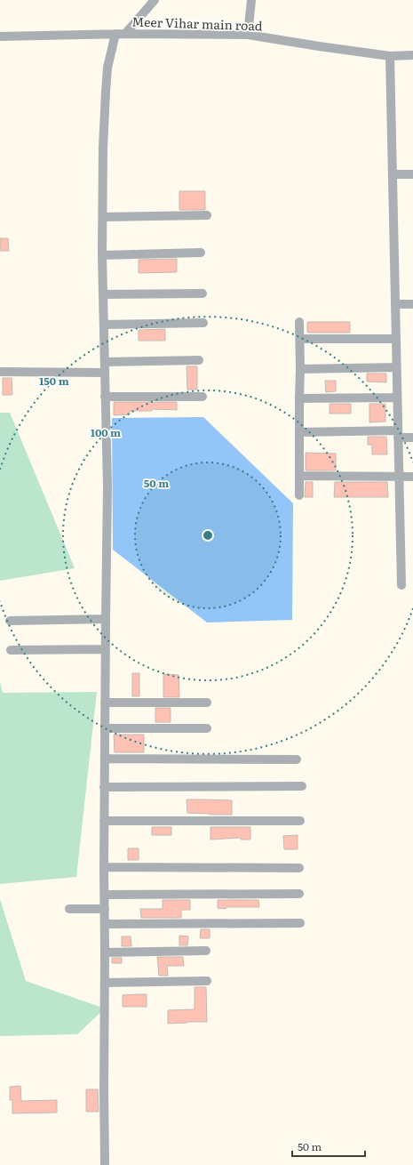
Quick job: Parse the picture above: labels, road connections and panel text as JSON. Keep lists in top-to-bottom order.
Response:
{
  "streets": {
    "street": ["Meer Vihar main road"]
  },
  "scale_bar": "50 m",
  "rings": ["150 m", "100 m", "50 m"]
}
